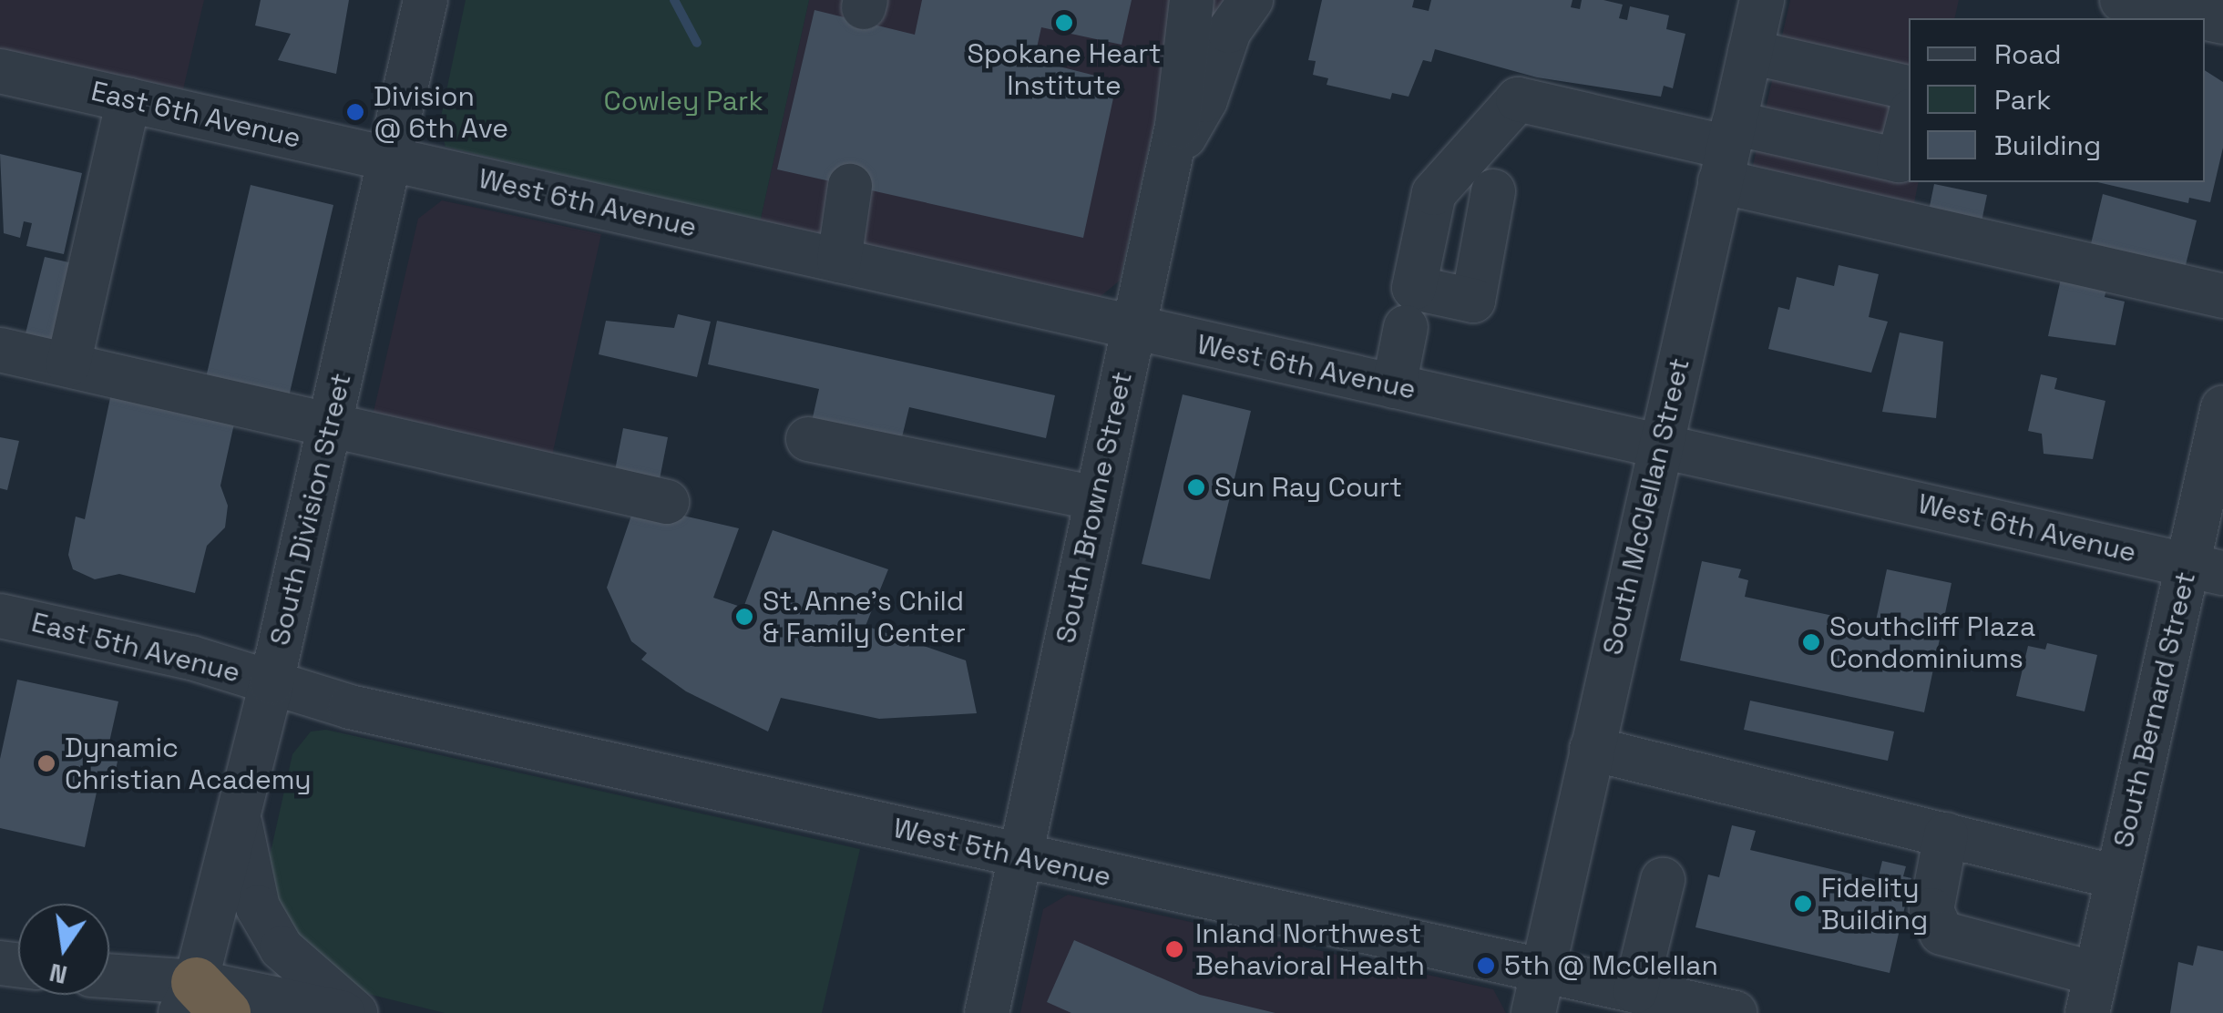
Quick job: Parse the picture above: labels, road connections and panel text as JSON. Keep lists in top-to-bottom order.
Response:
{
  "streets": {
    "street": [
      "East 6th Avenue",
      "West 6th Avenue",
      "South McClellan Street",
      "South Browne Street",
      "South Division Street",
      "East 5th Avenue",
      "South Bernard Street",
      "West 5th Avenue"
    ]
  },
  "crossings": [
    ["East 6th Avenue", "West 6th Avenue"],
    ["East 6th Avenue", "South Division Street"],
    ["West 6th Avenue", "South McClellan Street"],
    ["West 6th Avenue", "South Browne Street"],
    ["West 6th Avenue", "South Division Street"],
    ["West 6th Avenue", "South Bernard Street"],
    ["South McClellan Street", "West 5th Avenue"],
    ["South Browne Street", "West 5th Avenue"],
    ["South Division Street", "East 5th Avenue"],
    ["South Division Street", "West 5th Avenue"],
    ["East 5th Avenue", "West 5th Avenue"]
  ],
  "parks": ["Cowley Park"],
  "places": [
    "Spokane Heart Institute",
    "Division @ 6th Ave",
    "Sun Ray Court",
    "St. Anne's Child & Family Center",
    "Southcliff Plaza Condominiums",
    "Dynamic Christian Academy",
    "Fidelity Building",
    "Inland Northwest Behavioral Health",
    "5th @ McClellan"
  ],
  "legend": ["Road", "Park", "Building"],
  "north": "bottom"
}
